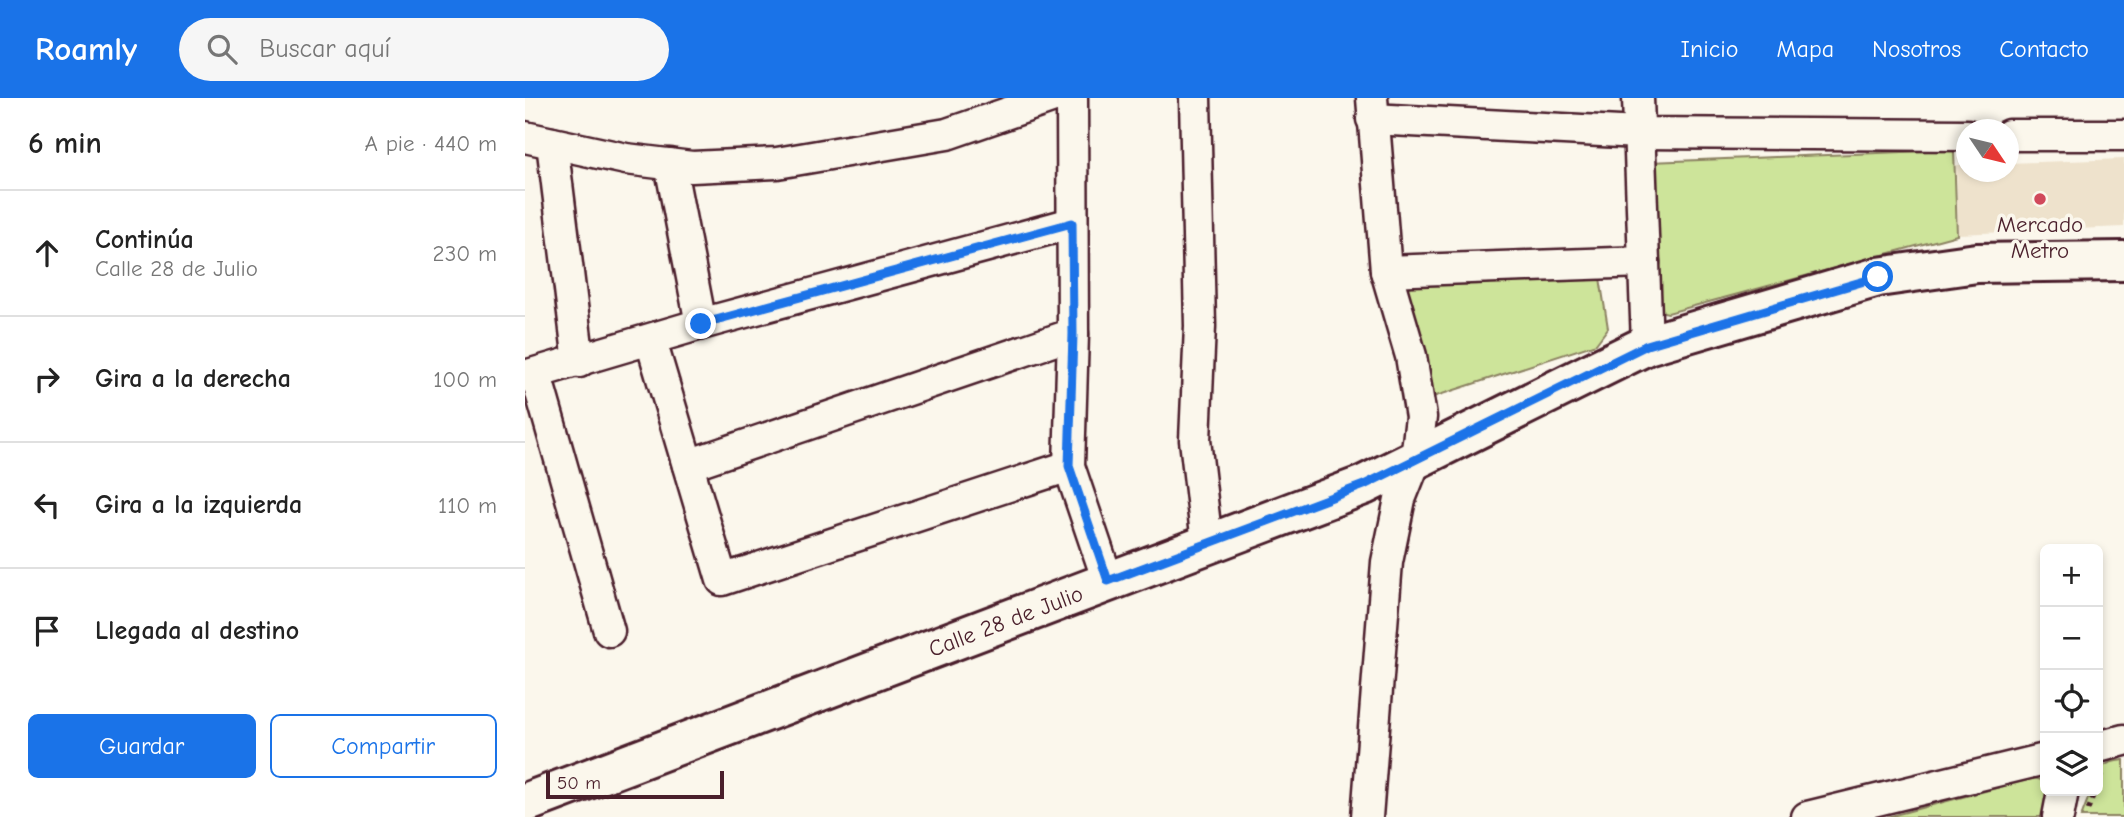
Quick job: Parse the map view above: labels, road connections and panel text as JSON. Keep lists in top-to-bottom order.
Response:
{
  "streets": {
    "street": ["Calle 28 de Julio"]
  },
  "places": ["Mercado Metro"],
  "scale_bar": "50 m",
  "north": "bottom right",
  "page": {
    "header": "Roamly",
    "search": "Buscar aquí",
    "nav": [
      "Inicio",
      "Mapa",
      "Nosotros",
      "Contacto"
    ],
    "heading": ["6 min", "A pie · 440 m"],
    "list": [
      ["Continúa", "Calle 28 de Julio", "230 m"],
      ["Gira a la derecha", "100 m"],
      ["Gira a la izquierda", "110 m"],
      "Llegada al destino"
    ],
    "map_buttons": ["+", "−"],
    "buttons": ["Guardar", "Compartir"],
    "scale": "50 m"
  }
}
